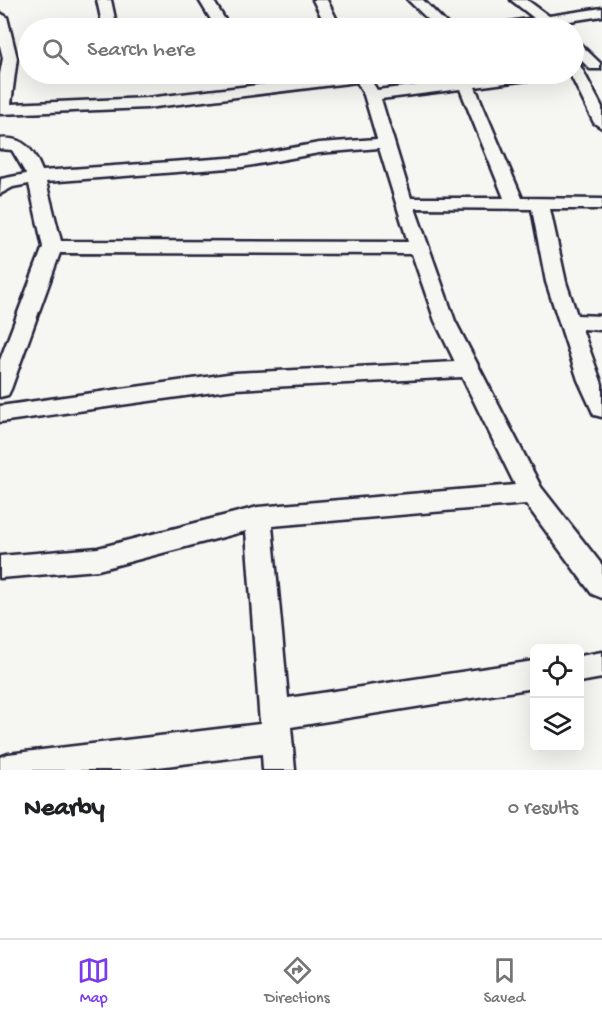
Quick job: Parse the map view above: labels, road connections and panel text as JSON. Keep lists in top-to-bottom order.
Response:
{
  "page": {
    "search": "Search here",
    "heading": ["Nearby", "0 results"],
    "nav": ["Map", "Directions", "Saved"]
  }
}
